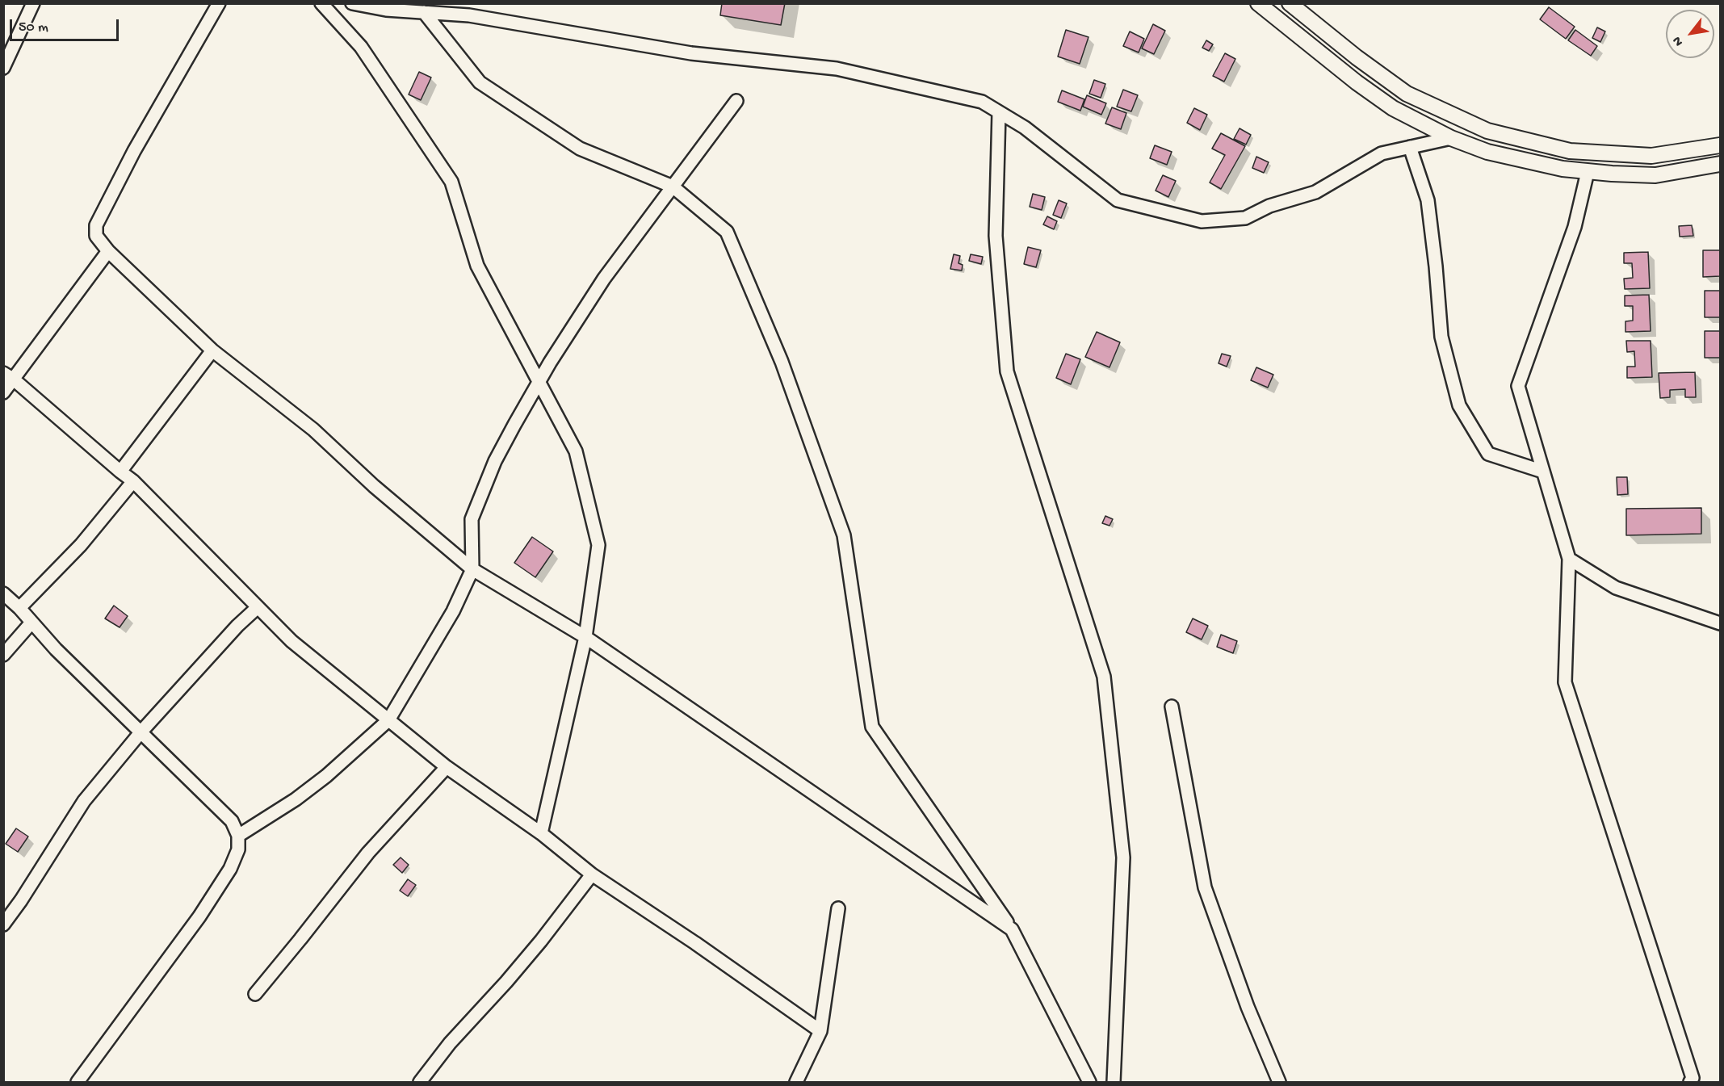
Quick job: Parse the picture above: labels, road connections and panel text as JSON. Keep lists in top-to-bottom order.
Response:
{
  "scale_bar": "50 m",
  "north": "bottom left"
}
